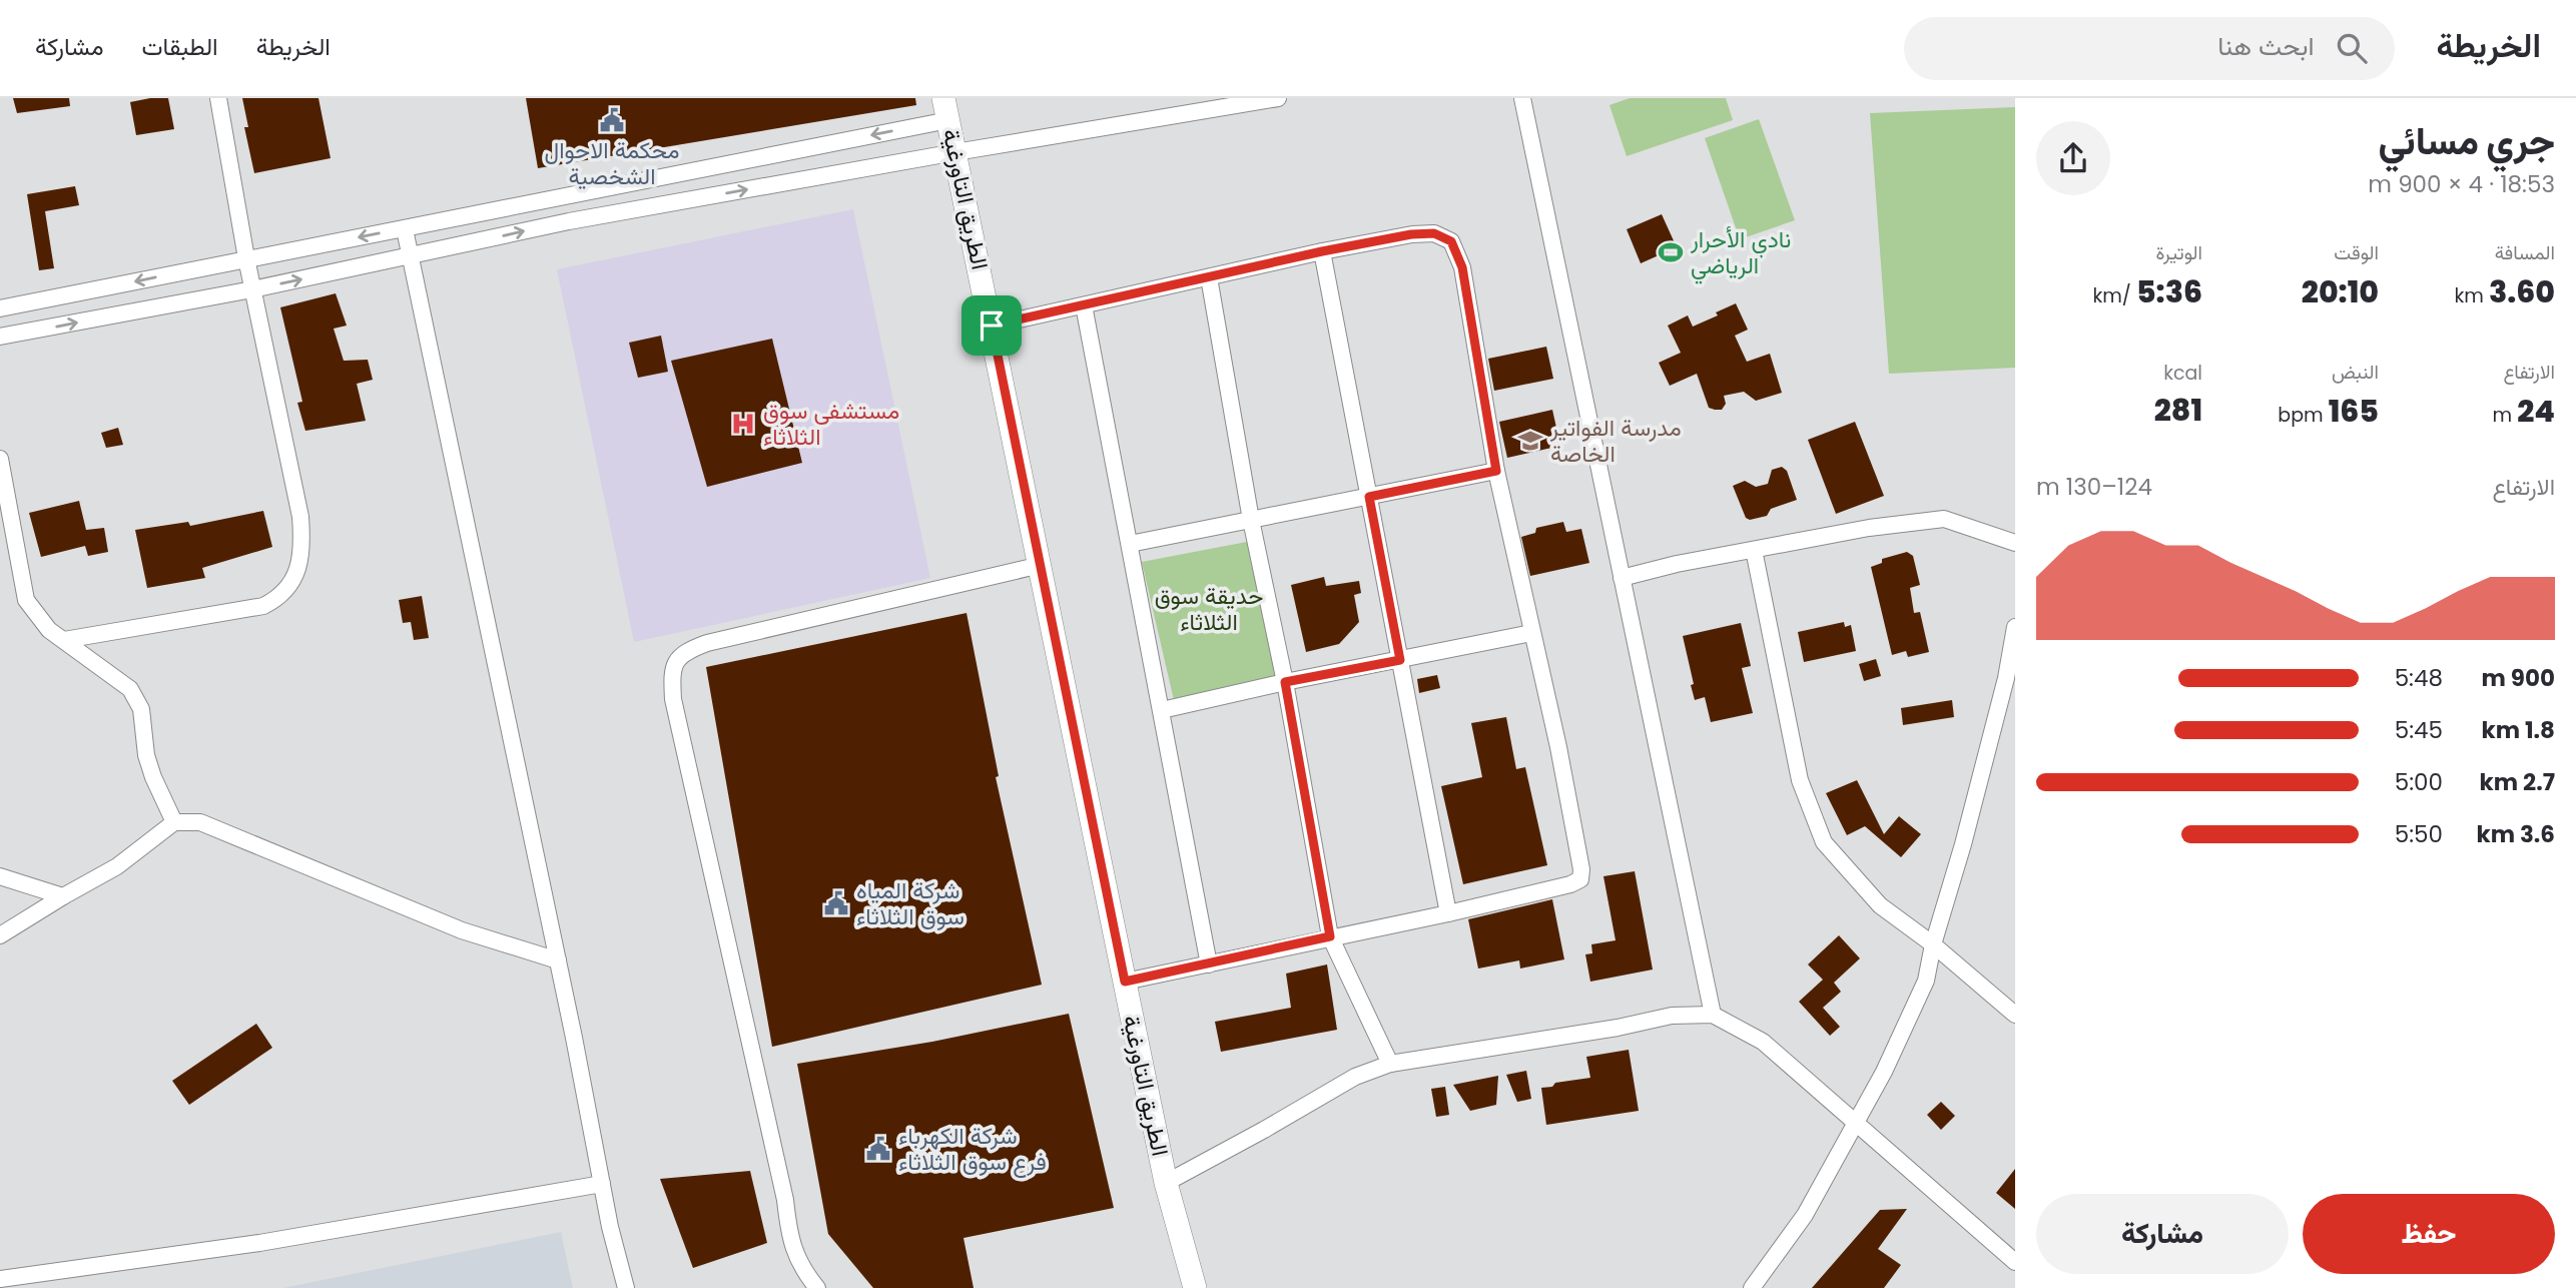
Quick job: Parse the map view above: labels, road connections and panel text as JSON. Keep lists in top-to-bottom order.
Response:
{
  "streets": {
    "street": ["الطريق التاورغية"]
  },
  "parks": ["حديقة سوق الثلاثاء"],
  "places": {
    "public building": ["محكمة الاحوال الشخصية", "شركة المياه سوق الثلاثاء", "شركة الكهرباء فرع سوق الثلاثاء"],
    "sports": ["نادي الأحرار الرياضي"],
    "hospital": ["مستشفى سوق الثلاثاء"],
    "school or university": ["مدرسة الفواتير الخاصة"]
  },
  "page": {
    "header": "الخريطة",
    "search": "ابحث هنا",
    "nav": ["الخريطة", "الطبقات", "مشاركة"],
    "heading": ["جري مسائي", "18:53 · 4 × 900 m"],
    "stats": [
      ["المسافة", "3.60 km"],
      ["الوقت", "20:10"],
      ["الوتيرة", "5:36 /km"],
      ["الارتفاع", "24 m"],
      ["النبض", "165 bpm"],
      ["kcal", "281"]
    ],
    "chart": ["الارتفاع", "124–130 m"],
    "list": [
      {
        "name": "900 m",
        "note": "5:48"
      },
      {
        "name": "1.8 km",
        "note": "5:45"
      },
      {
        "name": "2.7 km",
        "note": "5:00"
      },
      {
        "name": "3.6 km",
        "note": "5:50"
      }
    ],
    "buttons": ["حفظ", "مشاركة"]
  }
}
